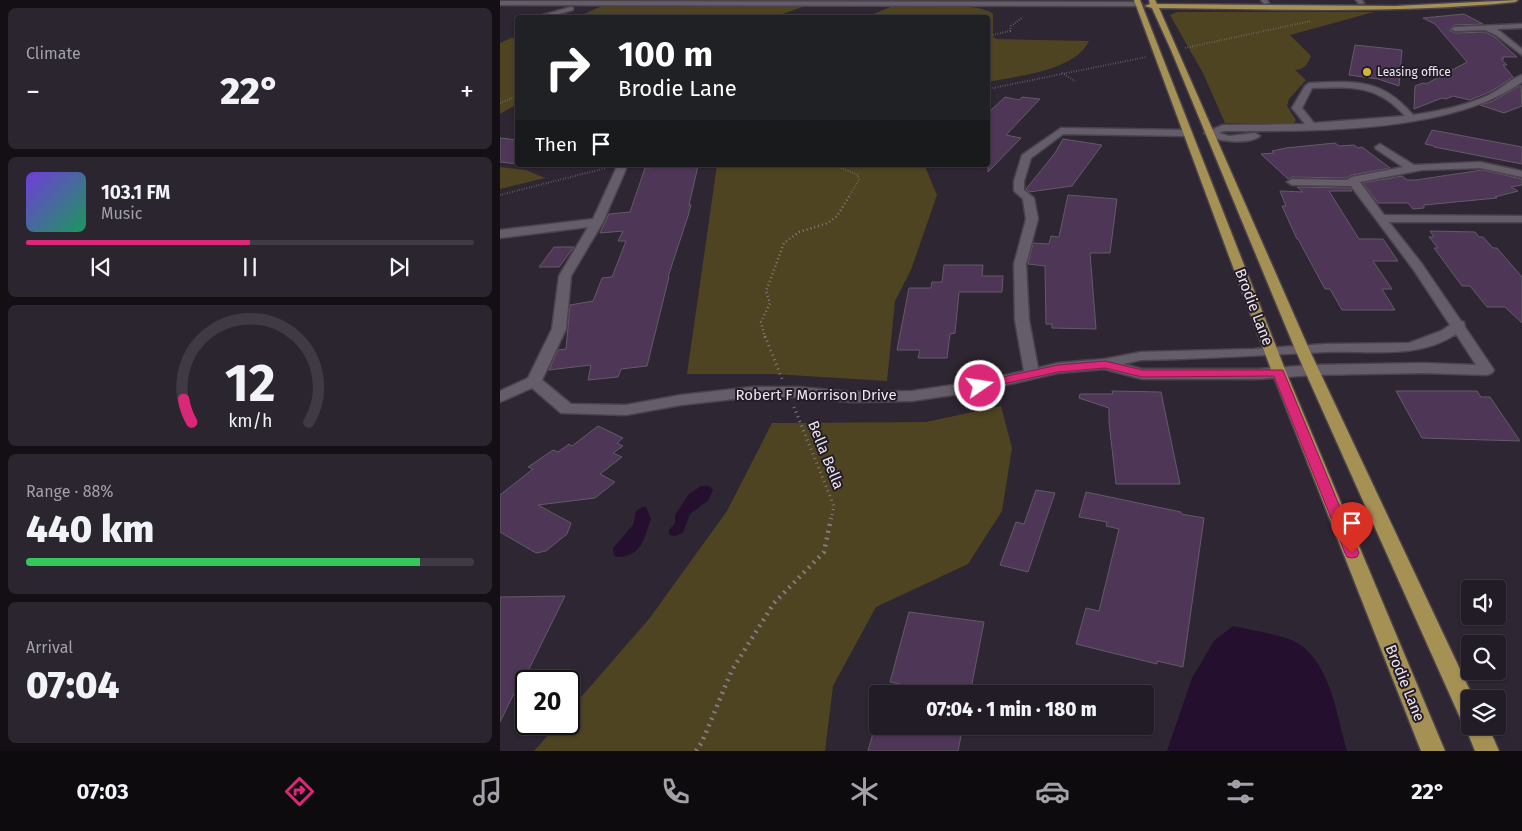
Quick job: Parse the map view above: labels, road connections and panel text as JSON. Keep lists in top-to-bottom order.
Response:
{
  "streets": {
    "main road": ["Brodie Lane"],
    "street": ["Robert F Morrison Drive"],
    "path": ["Bella Bella"]
  },
  "crossings": [
    ["Brodie Lane", "Robert F Morrison Drive"],
    ["Robert F Morrison Drive", "Bella Bella"]
  ],
  "places": ["Leasing office"],
  "page": {
    "tile": [
      "Climate",
      ["Range · 88%", "440 km"],
      ["Arrival", "07:04"]
    ],
    "turn": ["100 m", "Brodie Lane"],
    "heat": ["−", "22°", "+"],
    "then": "Then",
    "song": ["103.1 FM", "Music"],
    "limit": "20",
    "trip": "07:04 · 1 min · 180 m",
    "tabs": ["07:03", "22°"],
    "gauge": ["12", "km/h"]
  }
}
